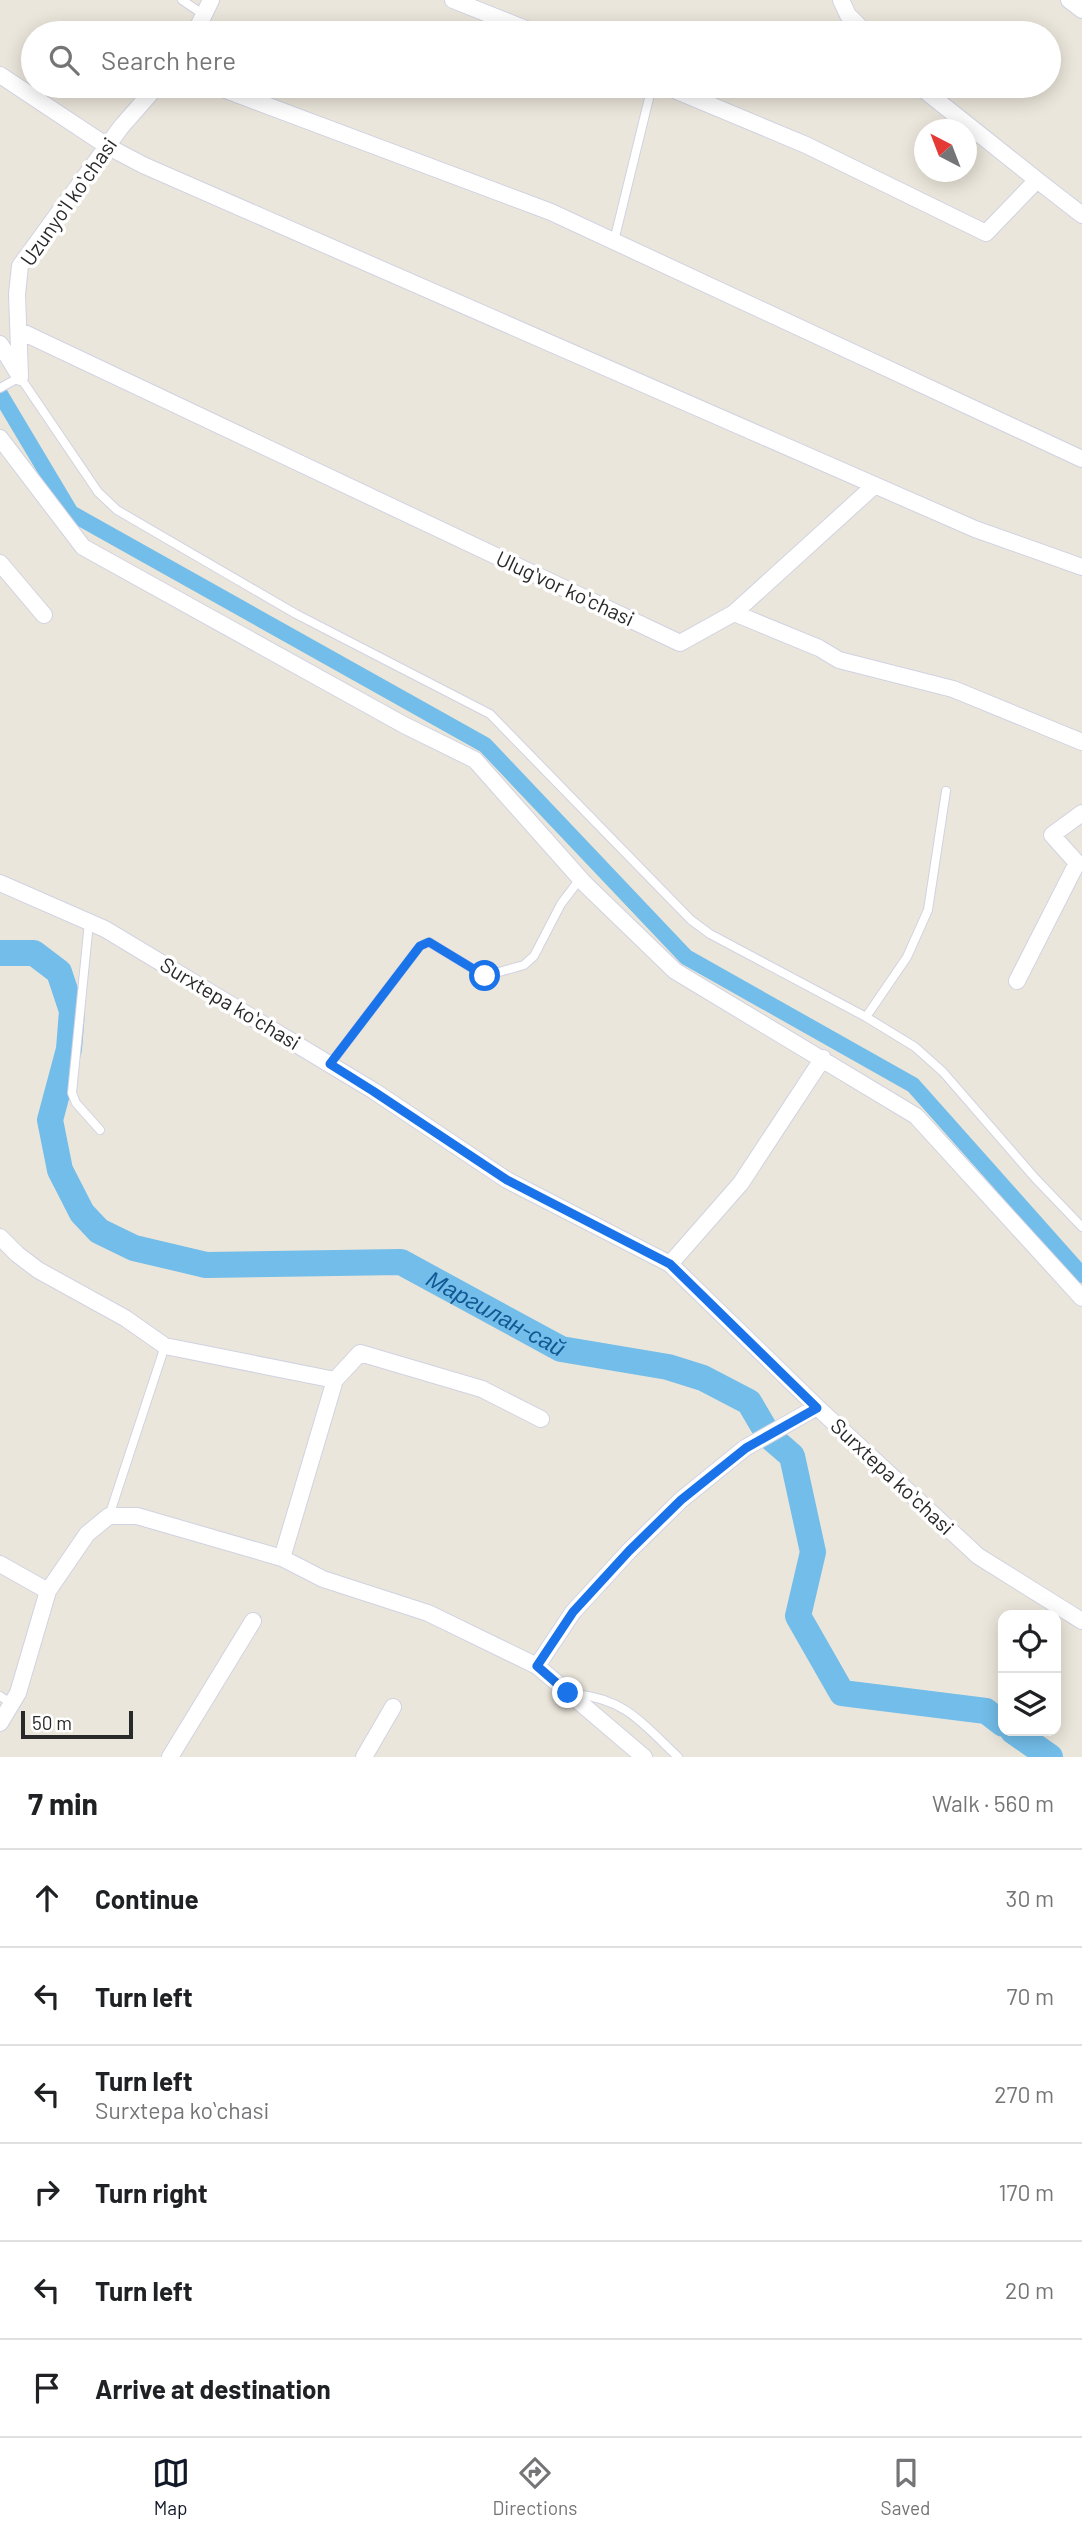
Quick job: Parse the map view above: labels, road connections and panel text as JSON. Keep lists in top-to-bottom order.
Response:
{
  "streets": {
    "street": ["Uzunyoʻl koʻchasi", "Ulugʻvor koʻchasi", "Surxtepa koʻchasi"]
  },
  "crossings": [
    ["Uzunyoʻl koʻchasi", "Ulugʻvor koʻchasi"]
  ],
  "water": ["Маргилан-сай"],
  "scale_bar": "50 m",
  "north": "top left",
  "page": {
    "search": "Search here",
    "scale": "50 m",
    "heading": ["7 min", "Walk · 560 m"],
    "list": [
      ["Continue", "30 m"],
      ["Turn left", "70 m"],
      ["Turn left", "Surxtepa koʻchasi", "270 m"],
      ["Turn right", "170 m"],
      ["Turn left", "20 m"],
      "Arrive at destination"
    ],
    "nav": ["Map", "Directions", "Saved"]
  }
}
